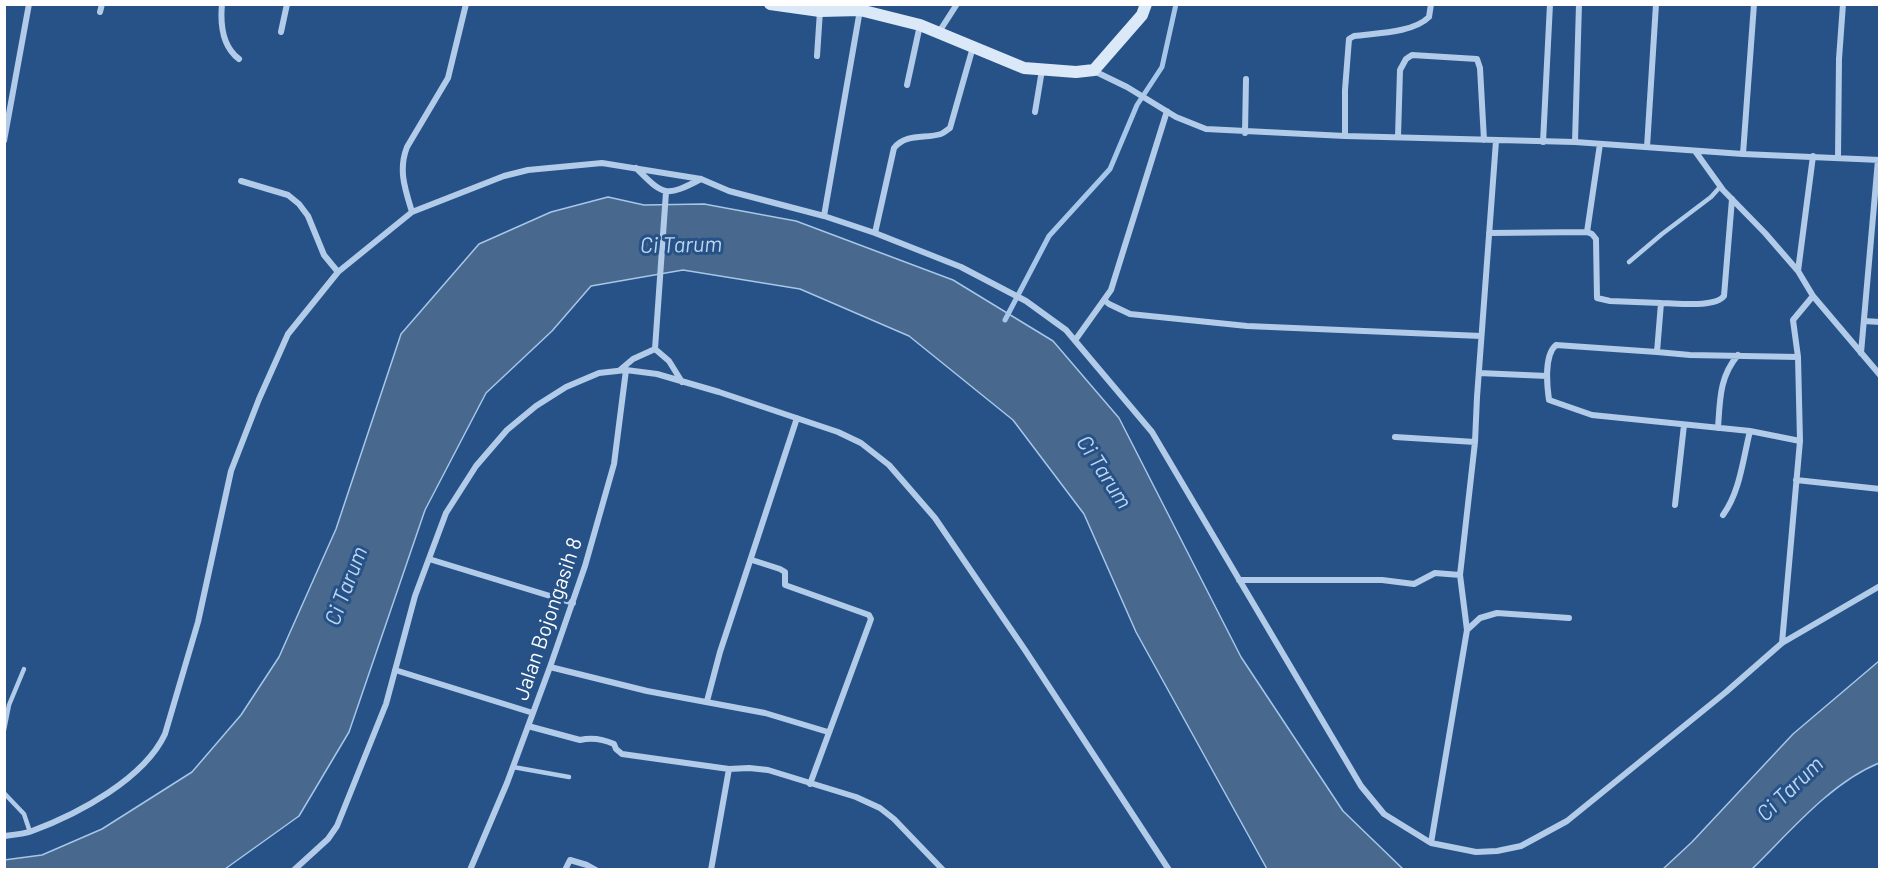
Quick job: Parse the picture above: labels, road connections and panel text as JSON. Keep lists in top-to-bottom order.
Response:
{
  "streets": {
    "street": ["Jalan Bojongasih 8"]
  },
  "water": ["Ci Tarum"]
}
